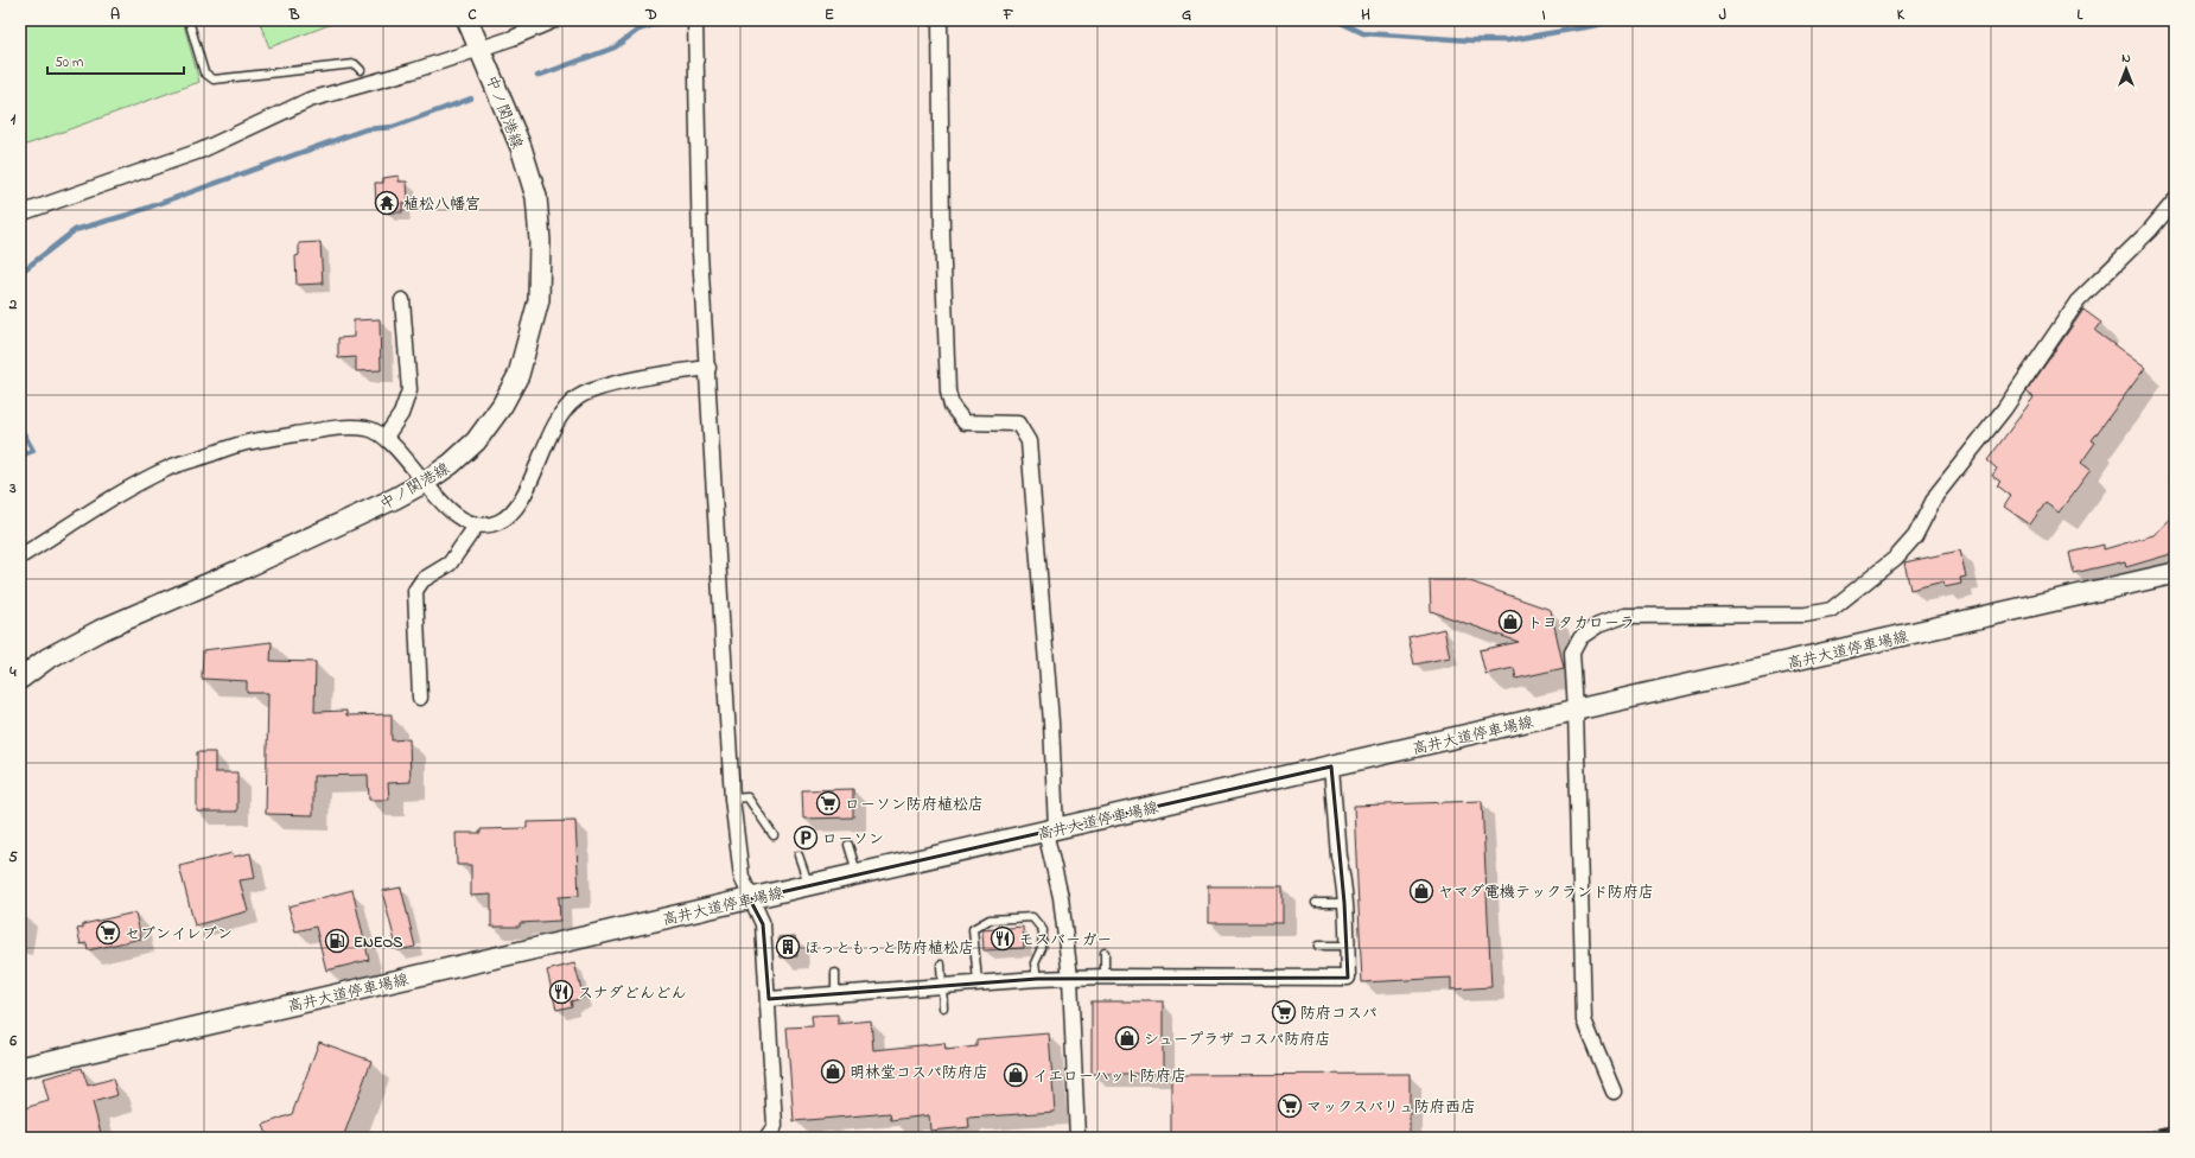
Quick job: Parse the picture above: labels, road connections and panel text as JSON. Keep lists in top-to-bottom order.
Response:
{
  "streets": {
    "main road": ["中ノ関港線", "高井大道停車場線"]
  },
  "places": {
    "temple": ["植松八幡宮"],
    "shop": [
      "トヨタカローラ",
      "ヤマダ電機テックランド防府店",
      "シュープラザ コスパ防府店",
      "明林堂コスパ防府店",
      "イエローハット防府店"
    ],
    "supermarket": [
      "ローソン防府植松店",
      "セブンイレブン",
      "防府コスパ",
      "マックスバリュ防府西店"
    ],
    "parking": ["ローソン"],
    "restaurant": ["モスバーガー", "スナダどんどん"],
    "fuel station": ["ENEOS"],
    "building": ["ほっともっと防府植松店"]
  },
  "scale_bar": "50 m",
  "north": "top",
  "grid": {
    "columns": [
      "A",
      "B",
      "C",
      "D",
      "E",
      "F",
      "G",
      "H",
      "I",
      "J",
      "K",
      "L"
    ],
    "rows": [
      "1",
      "2",
      "3",
      "4",
      "5",
      "6"
    ]
  }
}
